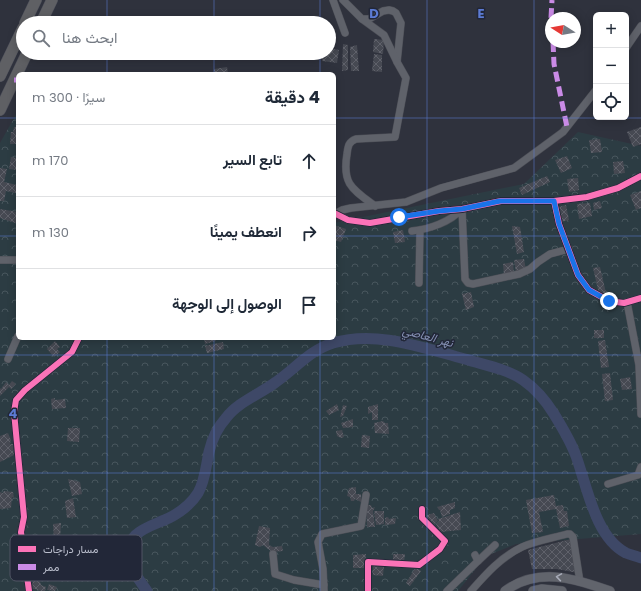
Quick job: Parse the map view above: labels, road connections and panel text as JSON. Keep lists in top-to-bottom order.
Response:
{
  "water": ["نهر العاصي"],
  "legend": ["مسار دراجات", "ممر"],
  "north": "left",
  "page": {
    "map_buttons": ["+", "−"],
    "search": "ابحث هنا",
    "heading": ["4 دقيقة", "سيرًا · 300 m"],
    "list": [
      ["تابع السير", "170 m"],
      ["انعطف يمينًا", "130 m"],
      "الوصول إلى الوجهة"
    ]
  },
  "grid": {
    "columns": ["D", "E"],
    "rows": ["4"]
  }
}
